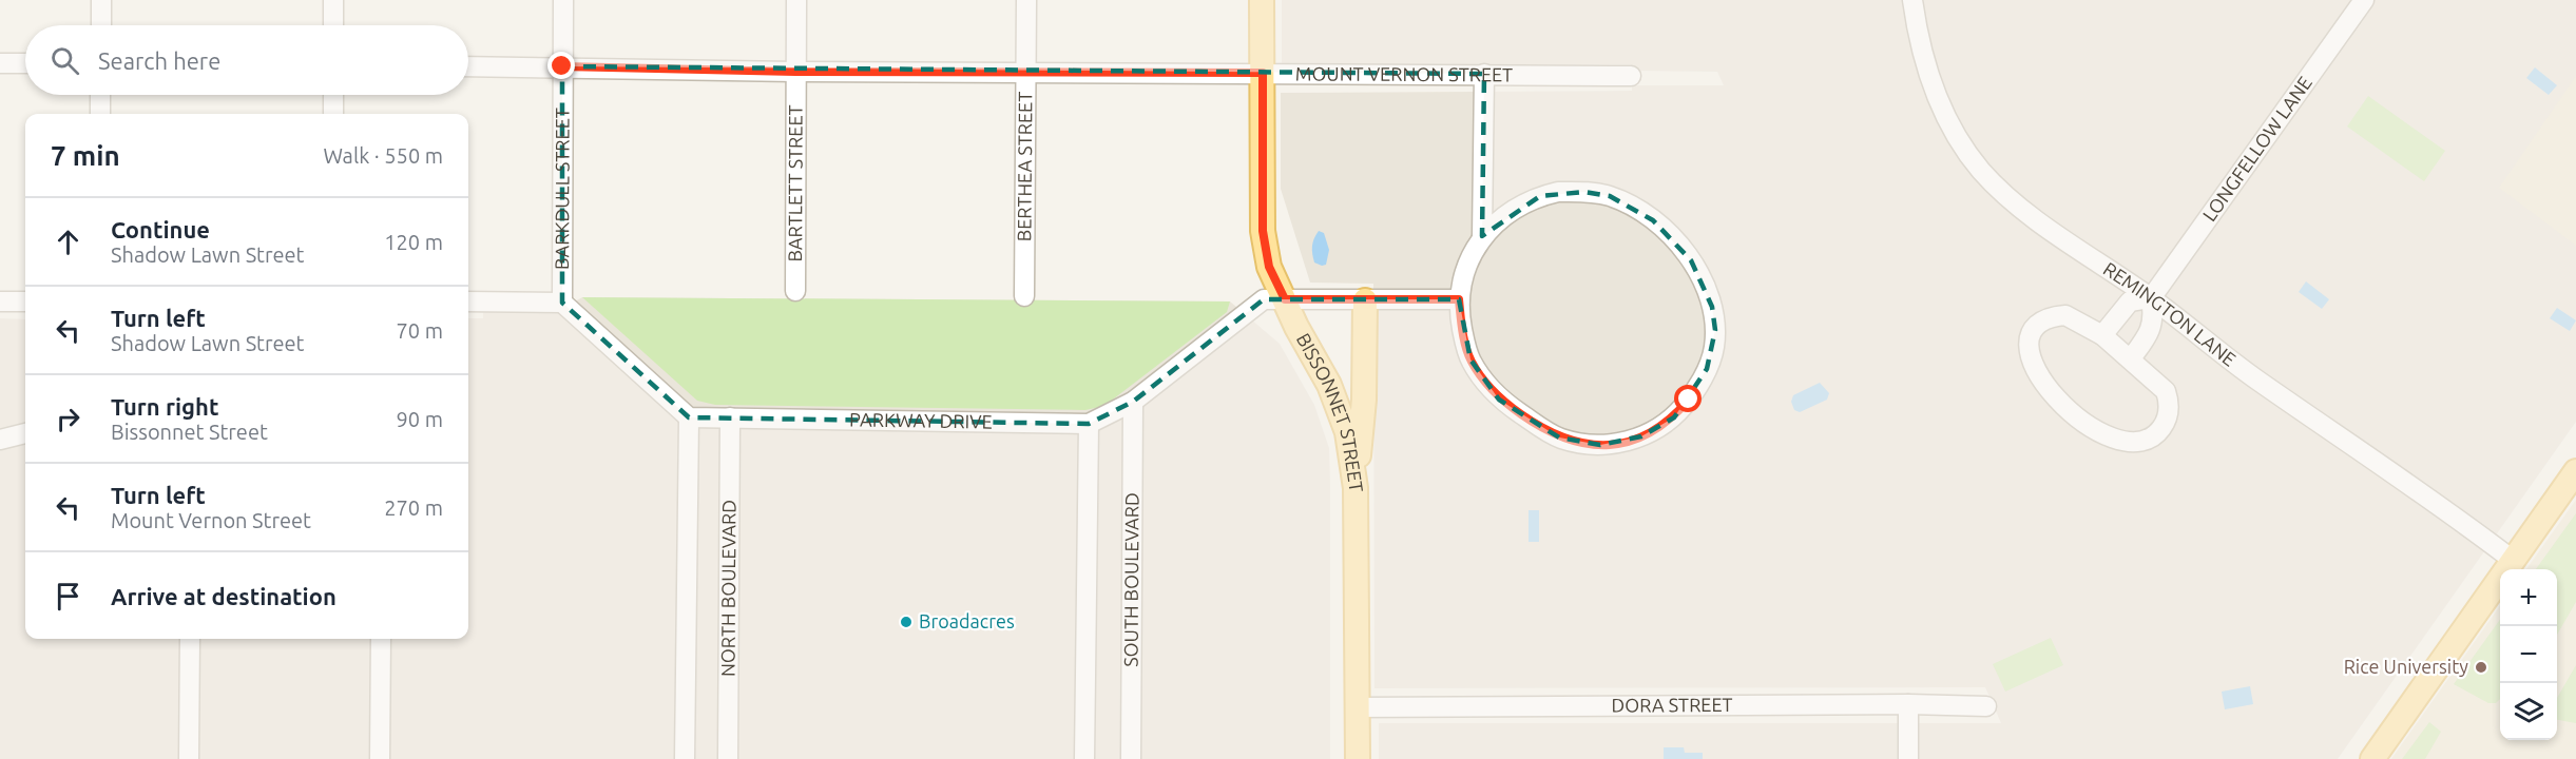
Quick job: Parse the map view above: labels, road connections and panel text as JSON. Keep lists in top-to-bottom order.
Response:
{
  "streets": {
    "main road": ["BISSONNET STREET"],
    "street": [
      "MOUNT VERNON STREET",
      "LONGFELLOW LANE",
      "BERTHEA STREET",
      "BARTLETT STREET",
      "BARKDULL STREET",
      "REMINGTON LANE",
      "PARKWAY DRIVE",
      "SOUTH BOULEVARD",
      "NORTH BOULEVARD",
      "DORA STREET"
    ]
  },
  "crossings": [
    ["MOUNT VERNON STREET", "BERTHEA STREET"],
    ["MOUNT VERNON STREET", "BARTLETT STREET"],
    ["MOUNT VERNON STREET", "BARKDULL STREET"],
    ["MOUNT VERNON STREET", "BISSONNET STREET"],
    ["LONGFELLOW LANE", "REMINGTON LANE"],
    ["BISSONNET STREET", "PARKWAY DRIVE"],
    ["BISSONNET STREET", "DORA STREET"],
    ["PARKWAY DRIVE", "SOUTH BOULEVARD"],
    ["PARKWAY DRIVE", "NORTH BOULEVARD"]
  ],
  "places": ["Broadacres", "Rice University"],
  "page": {
    "search": "Search here",
    "heading": ["7 min", "Walk · 550 m"],
    "list": [
      ["Continue", "Shadow Lawn Street", "120 m"],
      ["Turn left", "Shadow Lawn Street", "70 m"],
      ["Turn right", "Bissonnet Street", "90 m"],
      ["Turn left", "Mount Vernon Street", "270 m"],
      "Arrive at destination"
    ],
    "map_buttons": ["+", "−"]
  }
}
